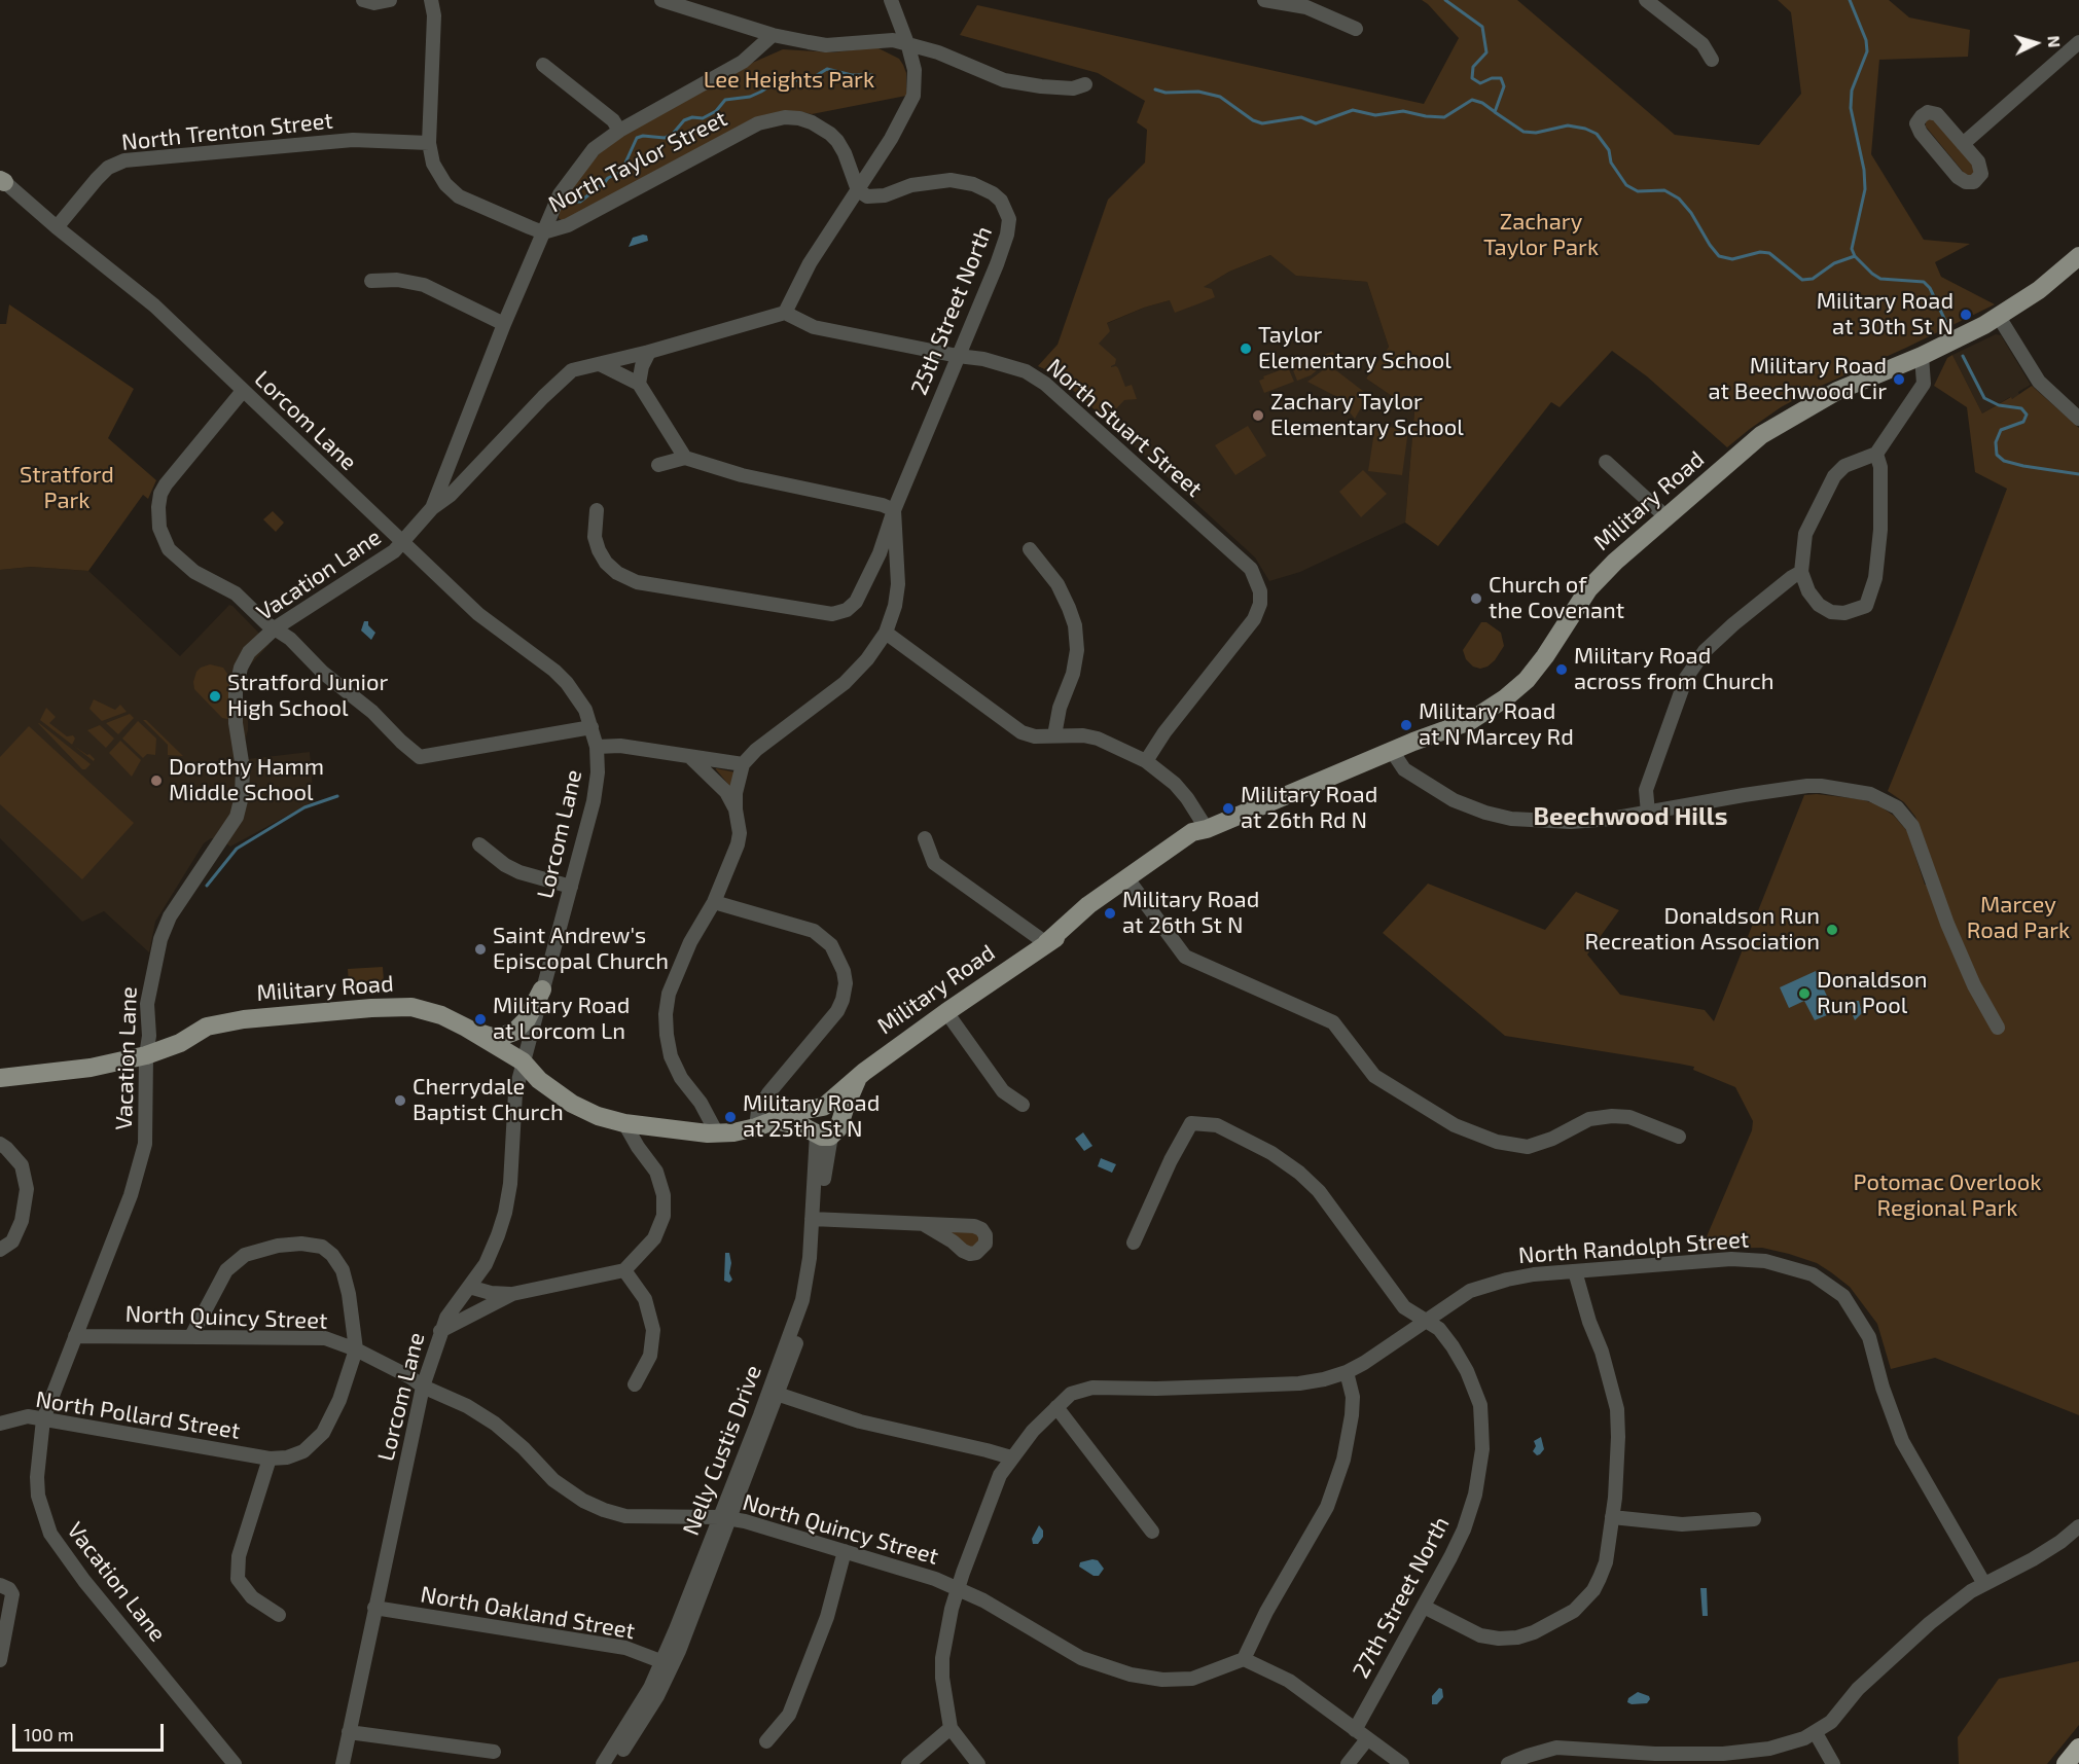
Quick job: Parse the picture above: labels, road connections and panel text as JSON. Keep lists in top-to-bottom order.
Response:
{
  "streets": {
    "main road": ["Military Road"],
    "street": [
      "North Trenton Street",
      "North Taylor Street",
      "25th Street North",
      "Lorcom Lane",
      "North Stuart Street",
      "Vacation Lane",
      "North Randolph Street",
      "North Quincy Street",
      "North Pollard Street",
      "Nelly Custis Drive",
      "27th Street North",
      "North Oakland Street"
    ]
  },
  "crossings": [
    ["North Trenton Street", "Lorcom Lane"],
    ["North Taylor Street", "25th Street North"],
    ["North Taylor Street", "Vacation Lane"],
    ["25th Street North", "North Stuart Street"],
    ["Lorcom Lane", "Military Road"],
    ["Lorcom Lane", "Vacation Lane"],
    ["Lorcom Lane", "North Quincy Street"],
    ["Lorcom Lane", "North Oakland Street"],
    ["North Stuart Street", "Vacation Lane"],
    ["Military Road", "Vacation Lane"],
    ["Military Road", "Nelly Custis Drive"],
    ["Vacation Lane", "North Quincy Street"],
    ["Vacation Lane", "North Pollard Street"],
    ["North Randolph Street", "27th Street North"],
    ["North Quincy Street", "North Pollard Street"],
    ["North Quincy Street", "Nelly Custis Drive"],
    ["Nelly Custis Drive", "North Oakland Street"]
  ],
  "districts": ["Beechwood Hills"],
  "parks": [
    "Lee Heights Park",
    "Zachary Taylor Park",
    "Stratford Park",
    "Marcey Road Park",
    "Potomac Overlook Regional Park"
  ],
  "places": [
    "Military Road at 30th St N",
    "Taylor Elementary School",
    "Military Road at Beechwood Cir",
    "Zachary Taylor Elementary School",
    "Church of the Covenant",
    "Military Road across from Church",
    "Stratford Junior High School",
    "Military Road at N Marcey Rd",
    "Dorothy Hamm Middle School",
    "Military Road at 26th Rd N",
    "Military Road at 26th St N",
    "Donaldson Run Recreation Association",
    "Saint Andrew's Episcopal Church",
    "Donaldson Run Pool",
    "Military Road at Lorcom Ln",
    "Cherrydale Baptist Church",
    "Military Road at 25th St N"
  ],
  "scale_bar": "100 m",
  "north": "right"
}
